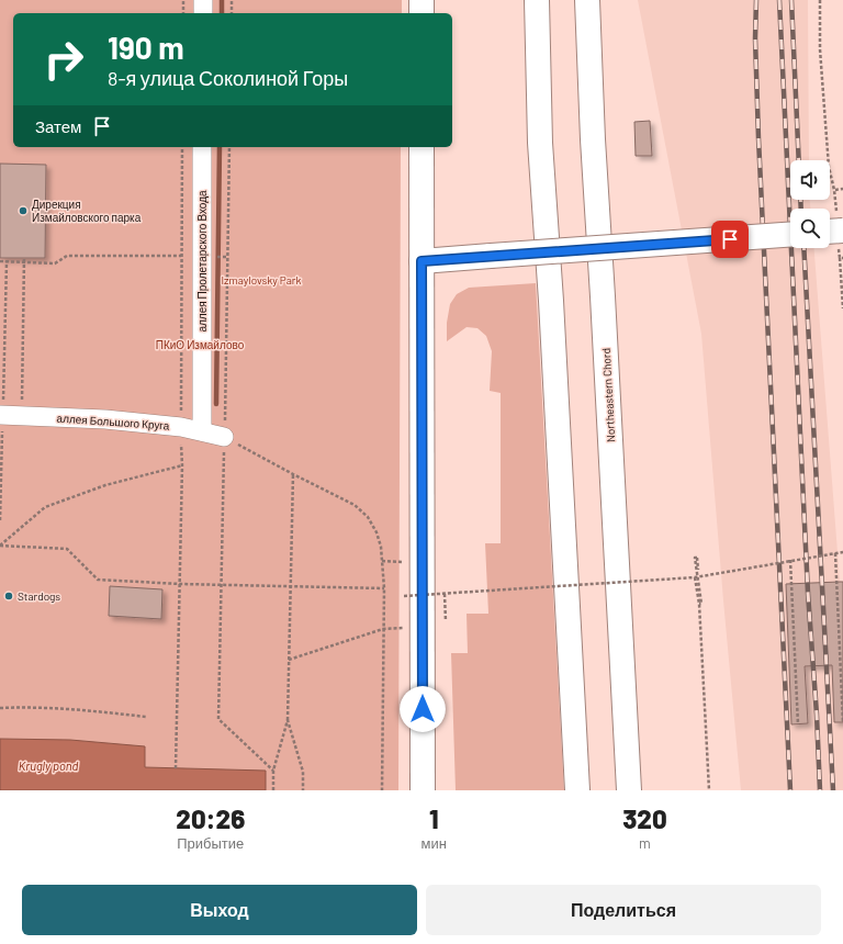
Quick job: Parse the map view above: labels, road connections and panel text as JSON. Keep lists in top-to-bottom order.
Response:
{
  "streets": {
    "main road": ["Northeastern Chord"],
    "street": ["аллея Пролетарского Входа", "аллея Большого Круга"]
  },
  "crossings": [
    ["аллея Пролетарского Входа", "аллея Большого Круга"]
  ],
  "water": ["Krugly pond"],
  "parks": ["Izmaylovsky Park", "ПКиО Измайлово"],
  "places": ["Дирекция Измайловского парка", "Stardogs"],
  "page": {
    "turn": ["190 m", "8-я улица Соколиной Горы"],
    "then": "Затем",
    "eta": [
      "20:26",
      "Прибытие",
      "1",
      "мин",
      "320",
      "m"
    ],
    "buttons": ["Выход", "Поделиться"]
  }
}
